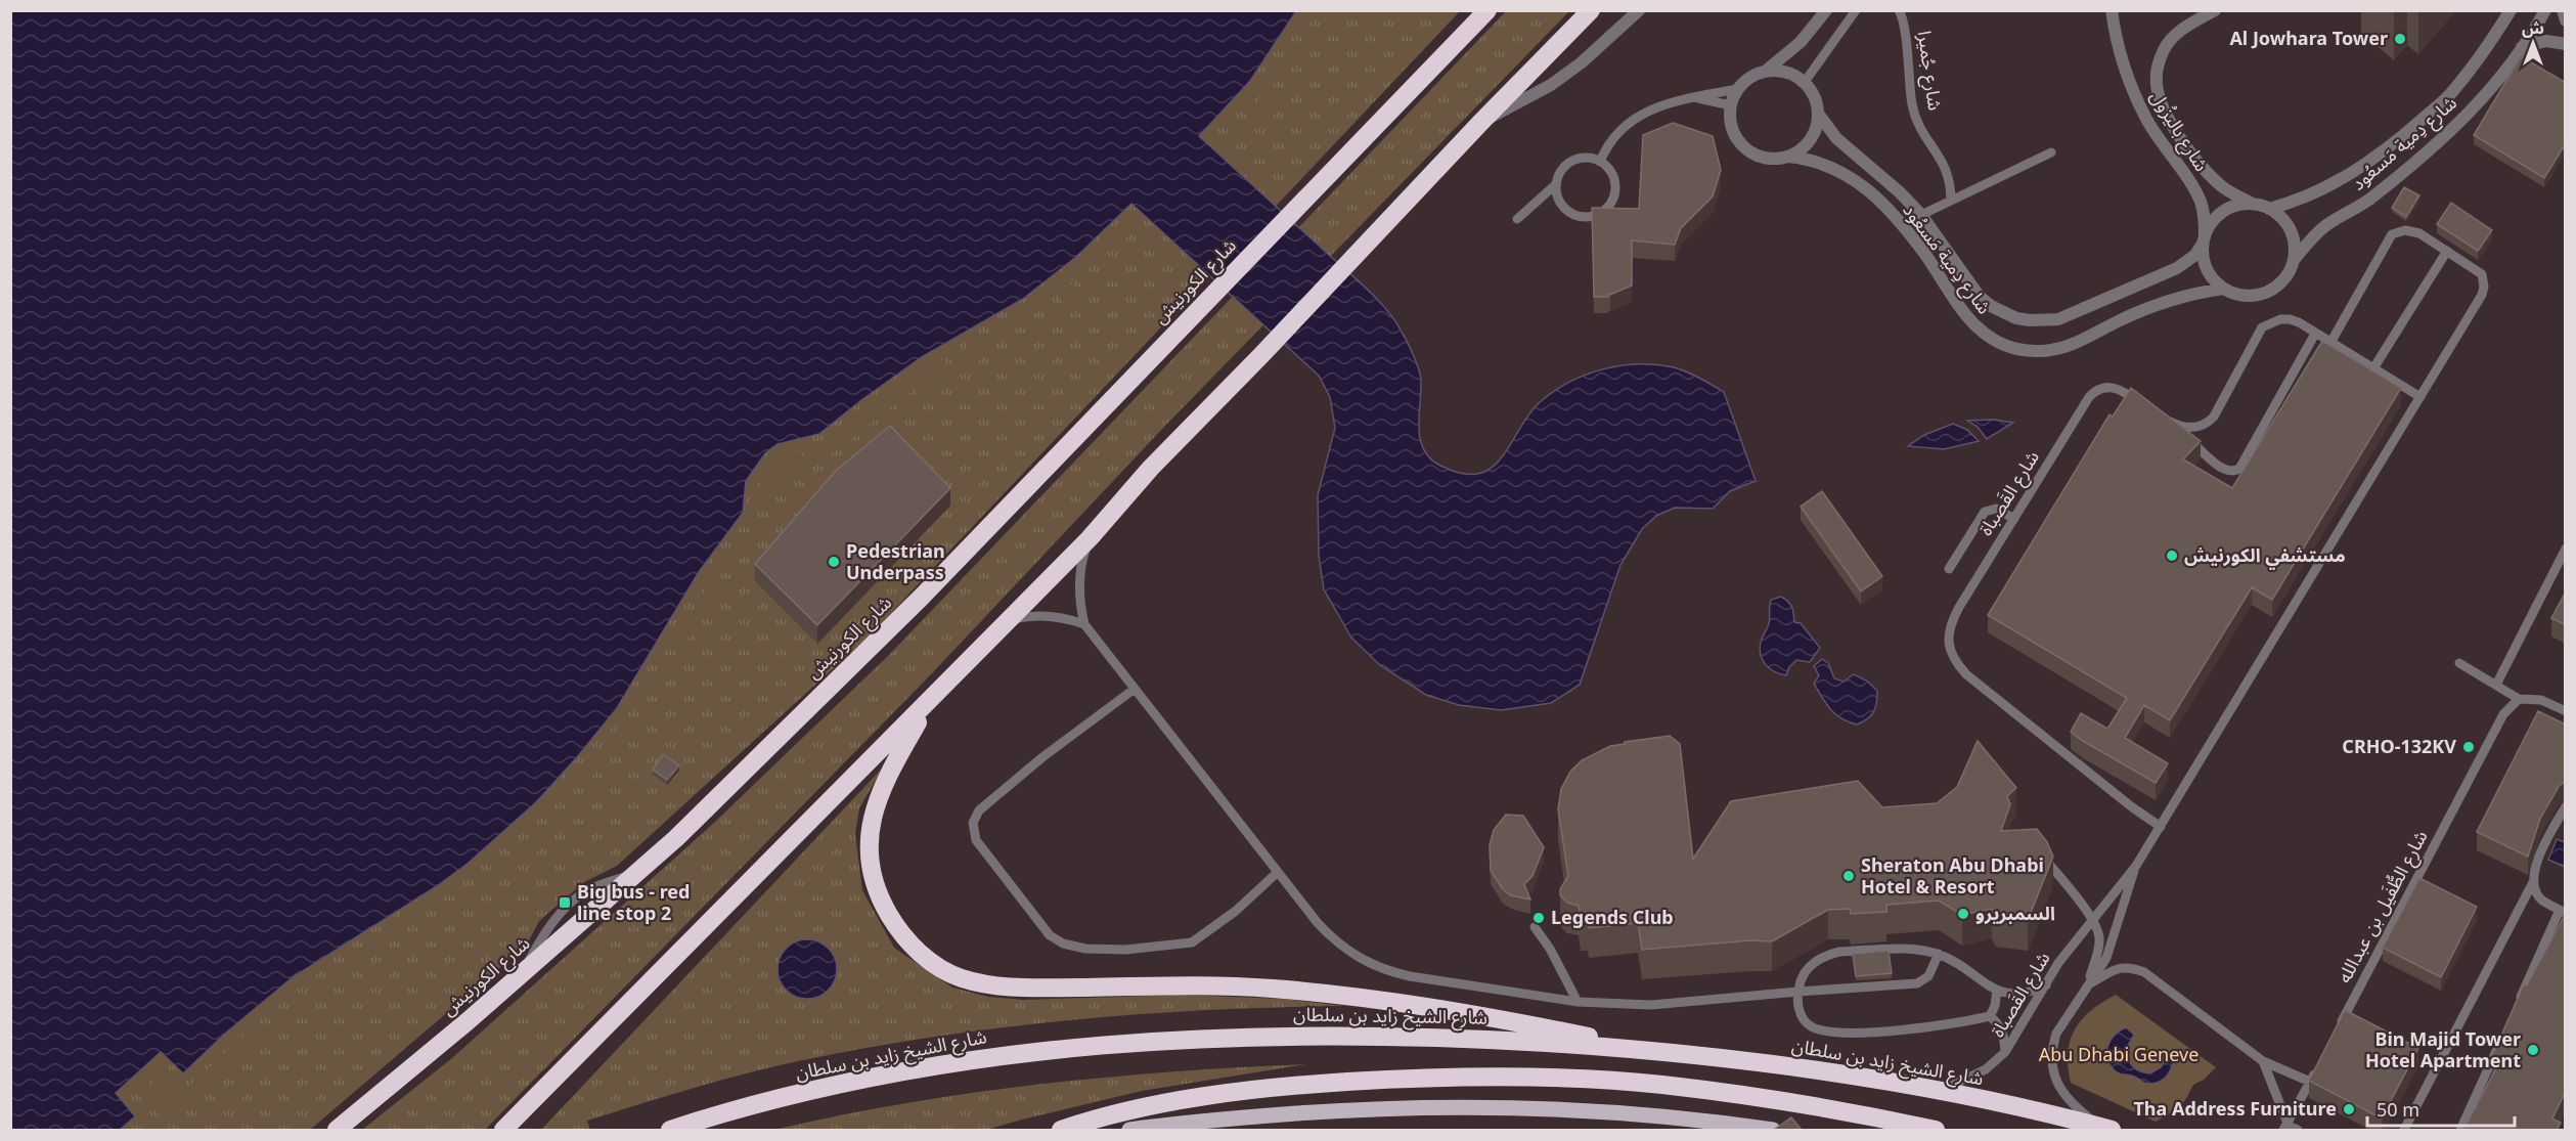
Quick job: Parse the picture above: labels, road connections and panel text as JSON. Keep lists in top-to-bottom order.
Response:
{
  "streets": {
    "highway": ["شارع الكورنيش", "شارع الشيخ زايد بن سلطان"],
    "street": ["شارع باليزُول", "شارع دِمية مَسعُود"],
    "lane": ["شارع جُميرا", "شارع القَصباة", "شارع الطُّفَيل بن عبدالله"]
  },
  "crossings": [
    ["شارع باليزُول", "شارع دِمية مَسعُود"],
    ["شارع القَصباة", "شارع الشيخ زايد بن سلطان"]
  ],
  "parks": ["Abu Dhabi Geneve"],
  "places": {
    "other": [
      "Al Jowhara Tower",
      "مستشفي الكورنيش",
      "Pedestrian Underpass",
      "CRHO-132KV",
      "Sheraton Abu Dhabi Hotel & Resort",
      "السمبريرو",
      "Legends Club",
      "Bin Majid Tower Hotel Apartment",
      "Tha Address Furniture"
    ],
    "transit": ["Big bus - red line stop 2"]
  },
  "scale_bar": "50 m",
  "north": "top"
}
